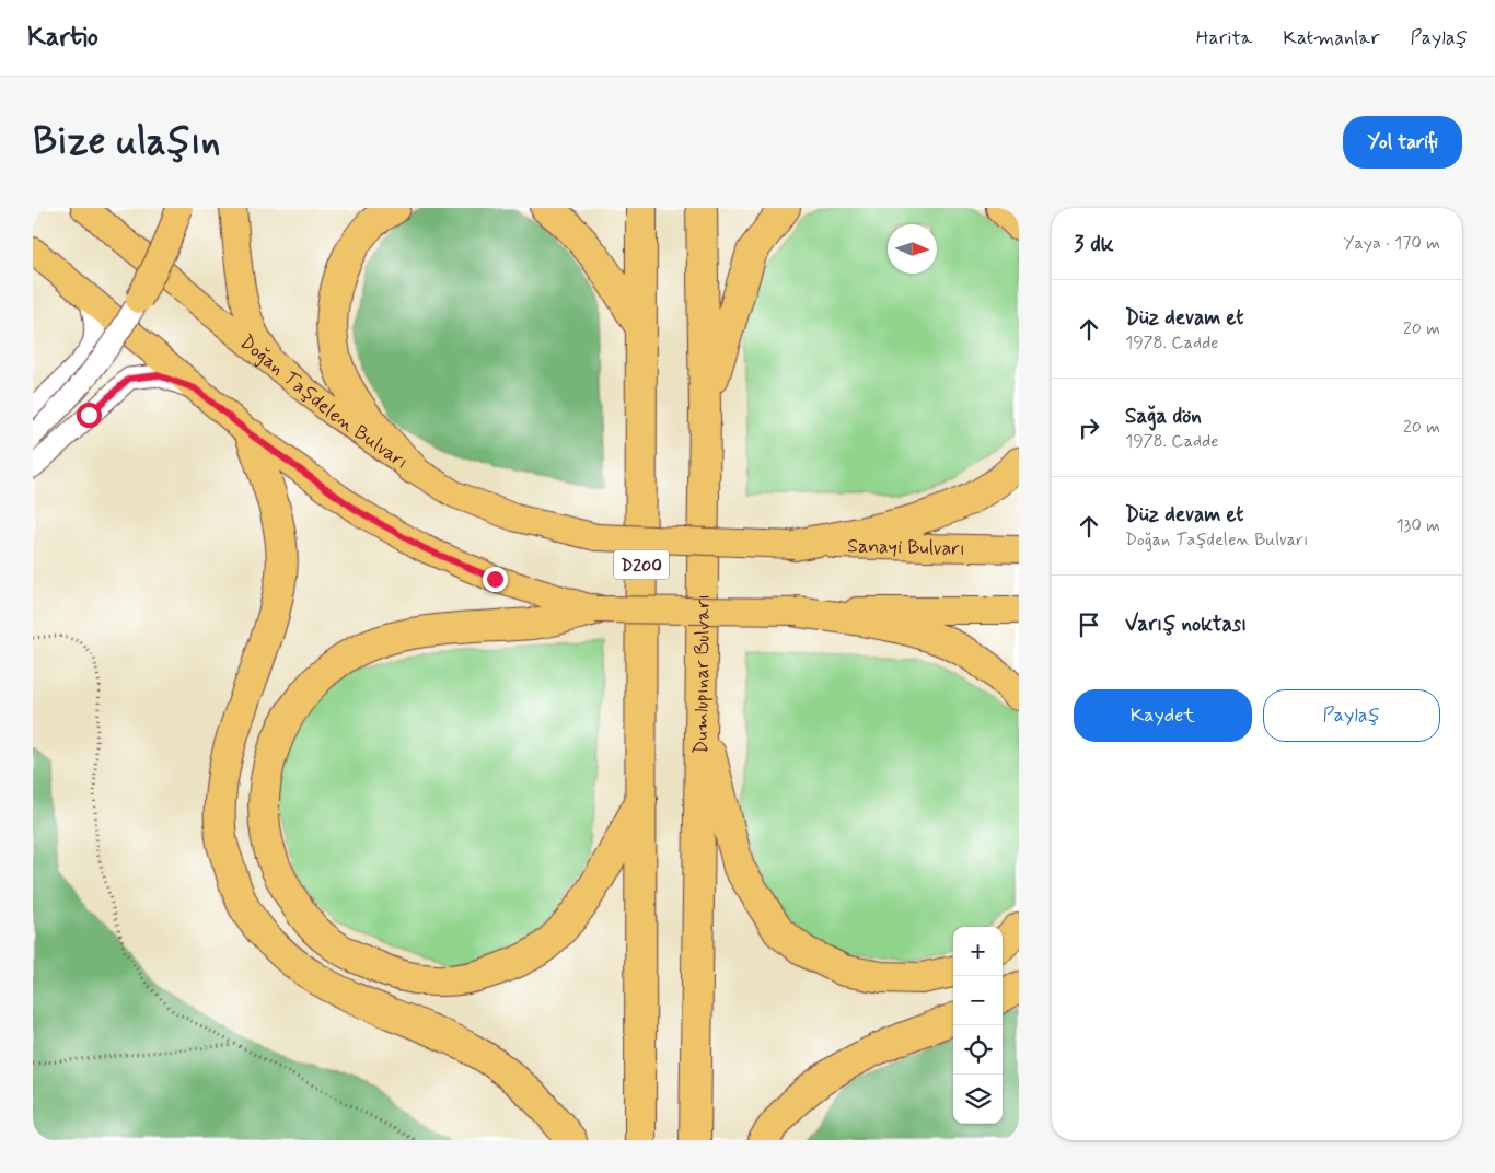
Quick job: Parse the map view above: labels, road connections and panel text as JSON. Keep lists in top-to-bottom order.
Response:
{
  "streets": {
    "highway": ["D200", "Dumlupınar Bulvarı"],
    "main road": ["Doğan Taşdelen Bulvarı", "Sanayi Bulvarı"]
  },
  "crossings": [
    ["Doğan Taşdelen Bulvarı", "Sanayi Bulvarı"]
  ],
  "north": "right",
  "page": {
    "header": "Kartio",
    "nav": ["Harita", "Katmanlar", "Paylaş"],
    "buttons": [
      "Yol tarifi",
      ["Kaydet", "Paylaş"]
    ],
    "title": "Bize ulaşın",
    "heading": ["3 dk", "Yaya · 170 m"],
    "list": [
      ["Düz devam et", "1978. Cadde", "20 m"],
      ["Sağa dön", "1978. Cadde", "20 m"],
      ["Düz devam et", "Doğan Taşdelen Bulvarı", "130 m"],
      "Varış noktası"
    ],
    "map_buttons": ["+", "−"]
  }
}
